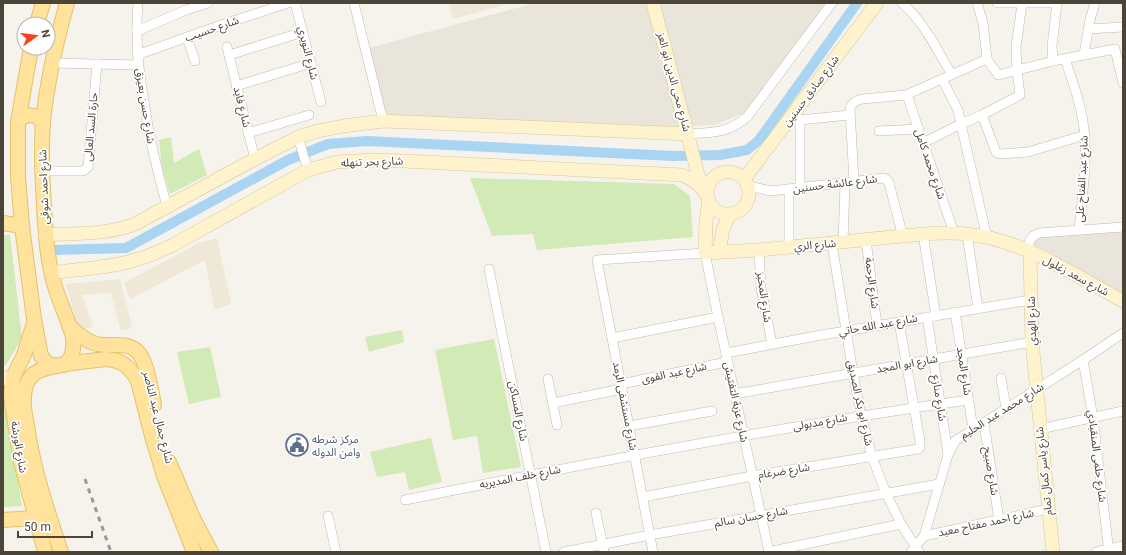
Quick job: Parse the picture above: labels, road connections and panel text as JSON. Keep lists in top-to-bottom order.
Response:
{
  "streets": {
    "main road": [
      "شارع محى الدين ابو العز",
      "شارع صادق حسنين",
      "شارع بحر تنهله",
      "شارع احمد شوقى",
      "شارع الري",
      "شارع سعد زغلول",
      "شارع الهدي",
      "شارع جمال عبد الناصر",
      "شارع الورشة",
      "شارع ياسر كمال تمام"
    ],
    "street": [
      "شارع حسيب",
      "شارع النويري",
      "شارع حسن بعيزق",
      "شارع فايد",
      "حارة السد العالى",
      "شارع محمد كامل",
      "شارع عبد الفتاح على",
      "شارع عائشة حسنين",
      "شارع الرحمة",
      "شارع المخبز",
      "شارع عبد الله حاتي",
      "شارع ابو المجد",
      "شارع المجد",
      "شارع عبد القوى",
      "شارع منازع",
      "شارع عزبة التفتيش",
      "شارع ابو بكر الصديق",
      "شارع مستشفى الرمد",
      "شارع المساكن",
      "شارع محمد عبد الحليم",
      "شارع مدبولى",
      "شارع حلمى المنقبادي",
      "شارع ضرغام",
      "شارع صبيح",
      "شارع خلف المديريه",
      "شارع حسان سالم",
      "شارع احمد مفتاح معبد"
    ]
  },
  "crossings": [
    ["شارع حسيب", "شارع حسن بعيزق"],
    ["شارع النويري", "شارع فايد"],
    ["شارع محى الدين ابو العز", "شارع صادق حسنين"],
    ["شارع محى الدين ابو العز", "شارع بحر تنهله"],
    ["شارع محى الدين ابو العز", "شارع عائشة حسنين"],
    ["شارع صادق حسنين", "شارع بحر تنهله"],
    ["شارع صادق حسنين", "شارع عائشة حسنين"],
    ["حارة السد العالى", "شارع احمد شوقى"],
    ["شارع بحر تنهله", "شارع عائشة حسنين"],
    ["شارع بحر تنهله", "شارع احمد شوقى"],
    ["شارع محمد كامل", "شارع الري"],
    ["شارع عائشة حسنين", "شارع الري"],
    ["شارع عائشة حسنين", "شارع ابو بكر الصديق"],
    ["شارع احمد شوقى", "شارع الورشة"],
    ["شارع الري", "شارع سعد زغلول"],
    ["شارع الري", "شارع الرحمة"],
    ["شارع الري", "شارع المخبز"],
    ["شارع الري", "شارع الهدي"],
    ["شارع الري", "شارع منازع"],
    ["شارع الري", "شارع عزبة التفتيش"],
    ["شارع الري", "شارع ابو بكر الصديق"],
    ["شارع الري", "شارع مستشفى الرمد"],
    ["شارع سعد زغلول", "شارع الهدي"],
    ["شارع الرحمة", "شارع عبد الله حاتي"],
    ["شارع المخبز", "شارع عبد الله حاتي"],
    ["شارع الهدي", "شارع عبد الله حاتي"],
    ["شارع الهدي", "شارع ابو المجد"],
    ["شارع الهدي", "شارع محمد عبد الحليم"],
    ["شارع الهدي", "شارع ياسر كمال تمام"],
    ["شارع عبد الله حاتي", "شارع المجد"],
    ["شارع عبد الله حاتي", "شارع عبد القوى"],
    ["شارع عبد الله حاتي", "شارع منازع"],
    ["شارع عبد الله حاتي", "شارع عزبة التفتيش"],
    ["شارع عبد الله حاتي", "شارع ابو بكر الصديق"],
    ["شارع ابو المجد", "شارع المجد"],
    ["شارع ابو المجد", "شارع منازع"],
    ["شارع ابو المجد", "شارع عزبة التفتيش"],
    ["شارع ابو المجد", "شارع ابو بكر الصديق"],
    ["شارع المجد", "شارع محمد عبد الحليم"],
    ["شارع المجد", "شارع مدبولى"],
    ["شارع عبد القوى", "شارع عزبة التفتيش"],
    ["شارع عبد القوى", "شارع مستشفى الرمد"],
    ["شارع منازع", "شارع محمد عبد الحليم"],
    ["شارع منازع", "شارع مدبولى"],
    ["شارع عزبة التفتيش", "شارع مدبولى"],
    ["شارع عزبة التفتيش", "شارع ضرغام"],
    ["شارع عزبة التفتيش", "شارع حسان سالم"],
    ["شارع ابو بكر الصديق", "شارع محمد عبد الحليم"],
    ["شارع ابو بكر الصديق", "شارع مدبولى"],
    ["شارع ابو بكر الصديق", "شارع ضرغام"],
    ["شارع ابو بكر الصديق", "شارع حسان سالم"],
    ["شارع مستشفى الرمد", "شارع مدبولى"],
    ["شارع مستشفى الرمد", "شارع ضرغام"],
    ["شارع مستشفى الرمد", "شارع خلف المديريه"],
    ["شارع مستشفى الرمد", "شارع حسان سالم"],
    ["شارع المساكن", "شارع خلف المديريه"],
    ["شارع محمد عبد الحليم", "شارع حلمى المنقبادي"],
    ["شارع محمد عبد الحليم", "شارع صبيح"],
    ["شارع محمد عبد الحليم", "شارع ياسر كمال تمام"],
    ["شارع محمد عبد الحليم", "شارع حسان سالم"],
    ["شارع محمد عبد الحليم", "شارع احمد مفتاح معبد"],
    ["شارع مدبولى", "شارع ضرغام"],
    ["شارع مدبولى", "شارع خلف المديريه"],
    ["شارع صبيح", "شارع احمد مفتاح معبد"],
    ["شارع ياسر كمال تمام", "شارع احمد مفتاح معبد"]
  ],
  "places": {
    "public building": ["مركز شرطه وامن الدوله"]
  },
  "scale_bar": "50 m",
  "north": "right"
}
